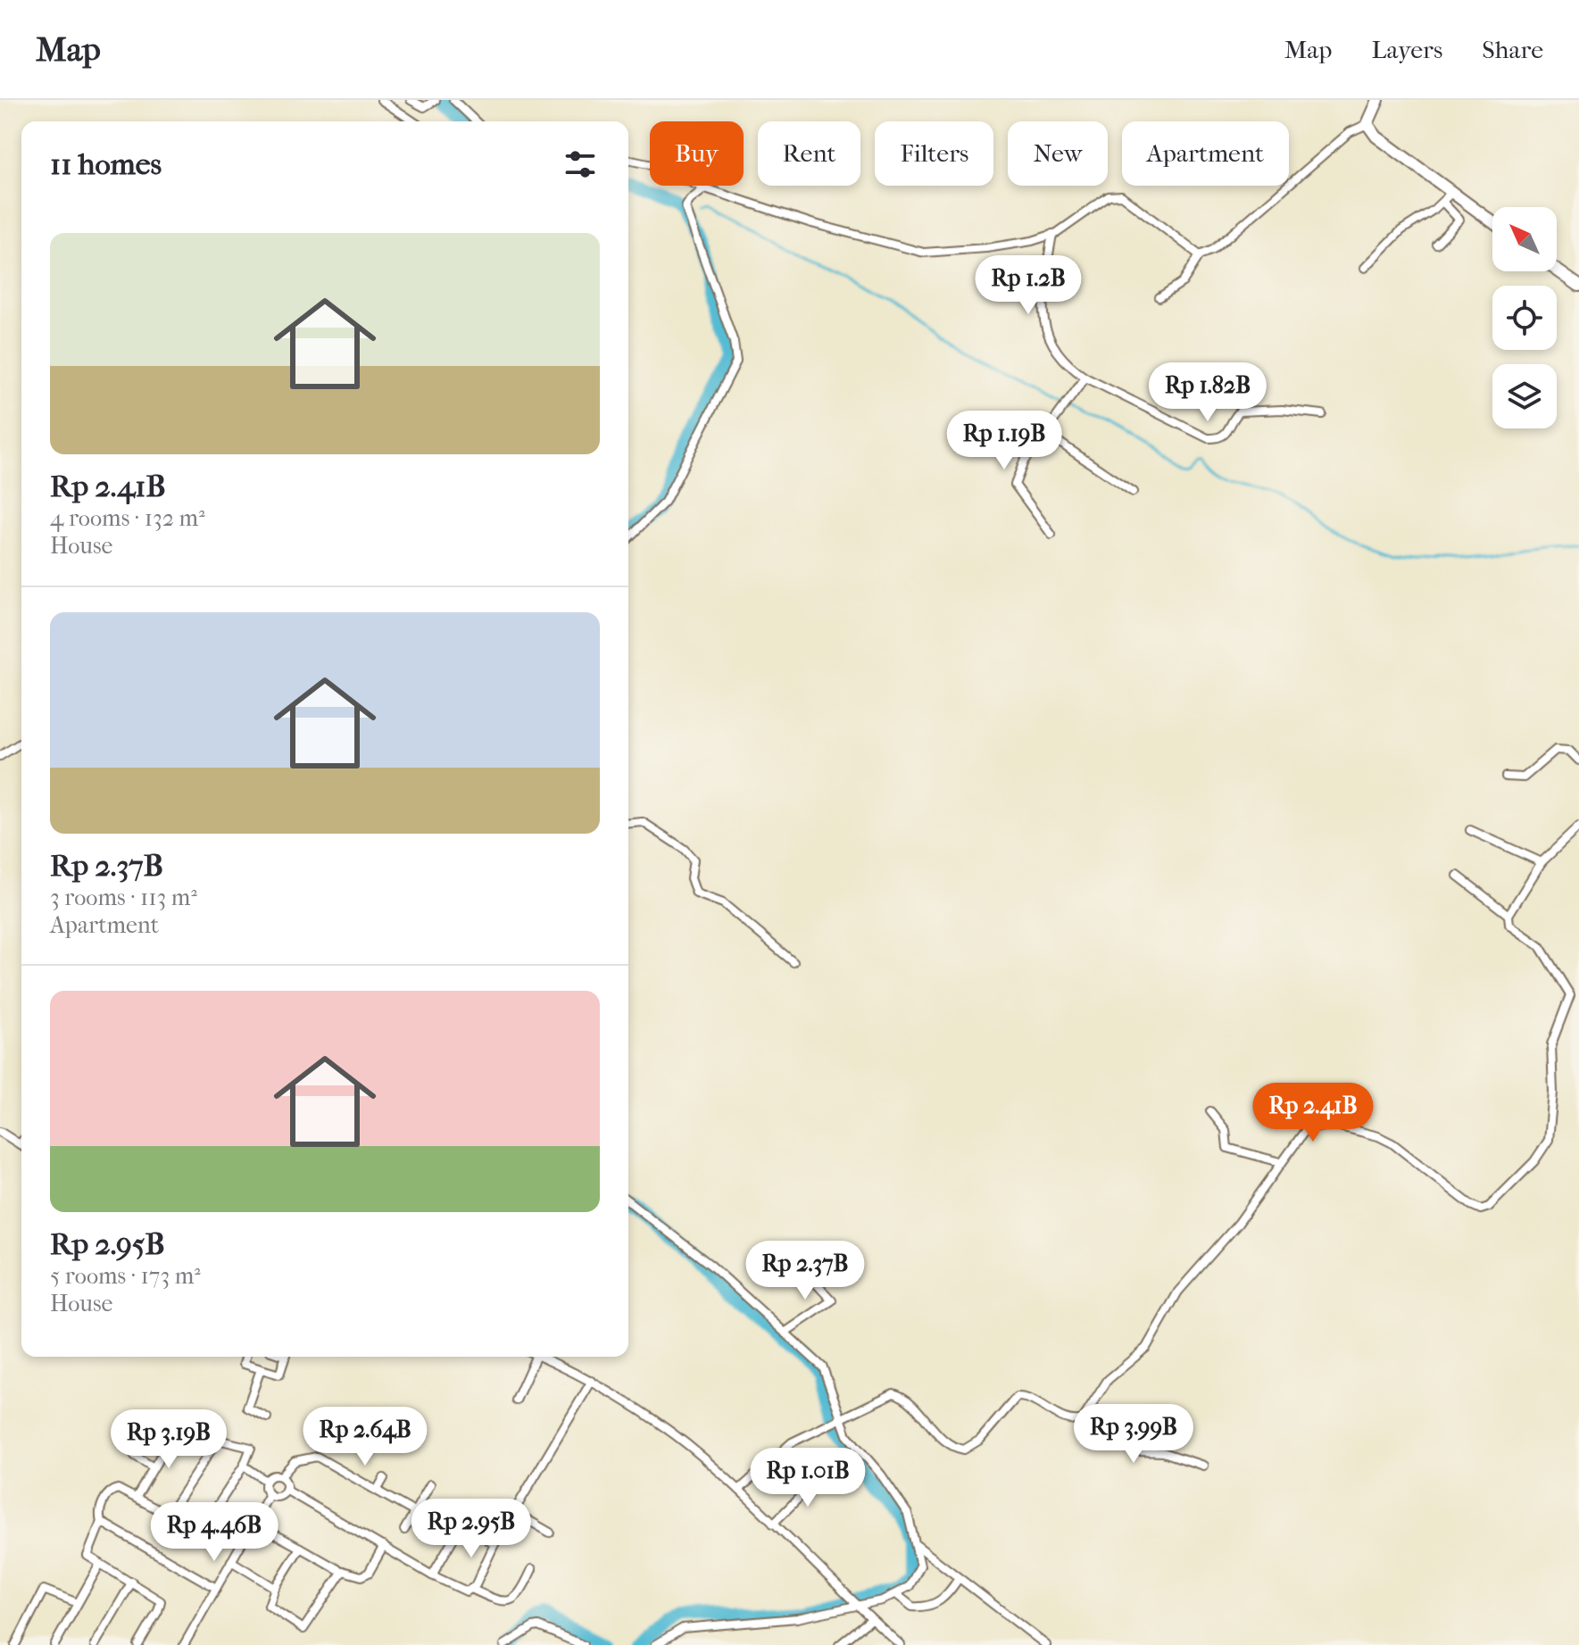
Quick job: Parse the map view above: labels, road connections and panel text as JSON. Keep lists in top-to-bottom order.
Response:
{
  "north": "top left",
  "page": {
    "header": "Map",
    "nav": ["Map", "Layers", "Share"],
    "chip": [
      "Buy",
      "Rent",
      "Filters",
      "New",
      "Apartment"
    ],
    "heading": "11 homes",
    "list": [
      {
        "name": "Rp 2.41B",
        "note": "4 rooms · 132 m² · House"
      },
      {
        "name": "Rp 2.37B",
        "note": "3 rooms · 113 m² · Apartment"
      },
      {
        "name": "Rp 2.95B",
        "note": "5 rooms · 173 m² · House"
      }
    ],
    "price": [
      "Rp 1.2B",
      "Rp 1.82B",
      "Rp 1.19B",
      "Rp 2.41B",
      "Rp 2.37B",
      "Rp 3.99B",
      "Rp 2.64B",
      "Rp 3.19B",
      "Rp 1.01B",
      "Rp 2.95B",
      "Rp 4.46B"
    ]
  }
}
